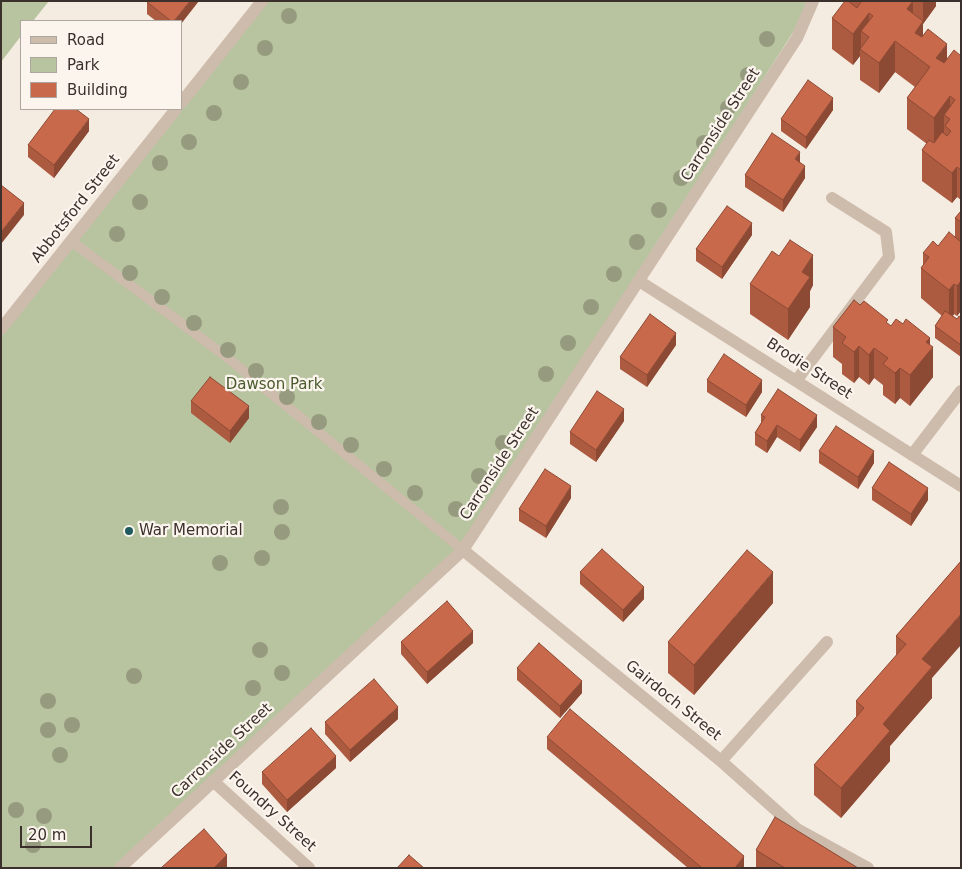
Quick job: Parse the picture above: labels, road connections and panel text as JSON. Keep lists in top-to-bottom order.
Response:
{
  "streets": {
    "street": [
      "Carronside Street",
      "Abbotsford Street",
      "Brodie Street",
      "Gairdoch Street",
      "Foundry Street"
    ]
  },
  "crossings": [
    ["Carronside Street", "Brodie Street"],
    ["Carronside Street", "Gairdoch Street"],
    ["Carronside Street", "Foundry Street"]
  ],
  "parks": ["Dawson Park"],
  "places": ["War Memorial"],
  "legend": ["Road", "Park", "Building"],
  "scale_bar": "20 m"
}
